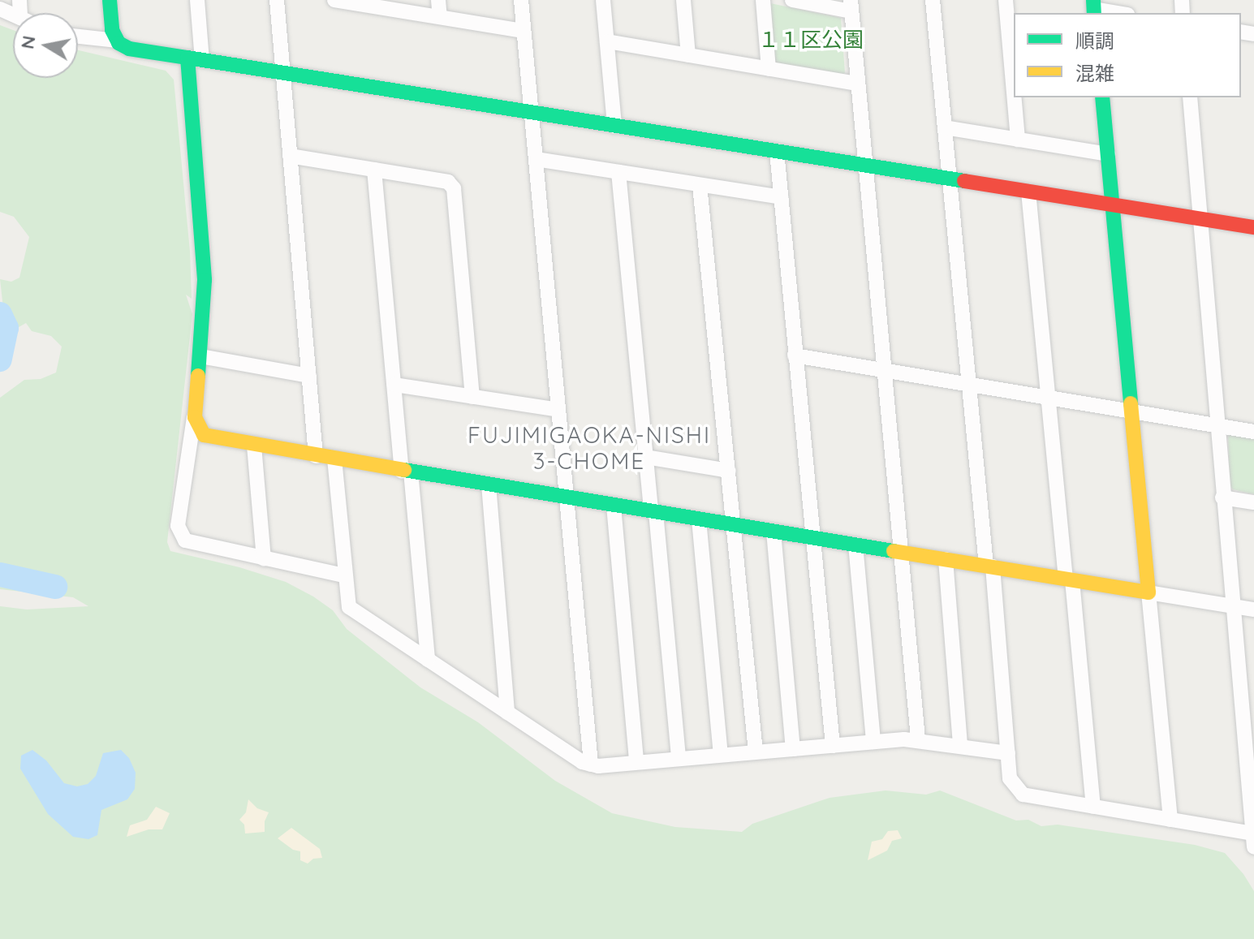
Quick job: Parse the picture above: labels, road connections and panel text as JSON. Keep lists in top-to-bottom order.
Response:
{
  "districts": ["FUJIMIGAOKA-NISHI 3-CHOME"],
  "parks": ["１１区公園"],
  "legend": ["順調", "混雑"],
  "north": "left"
}
